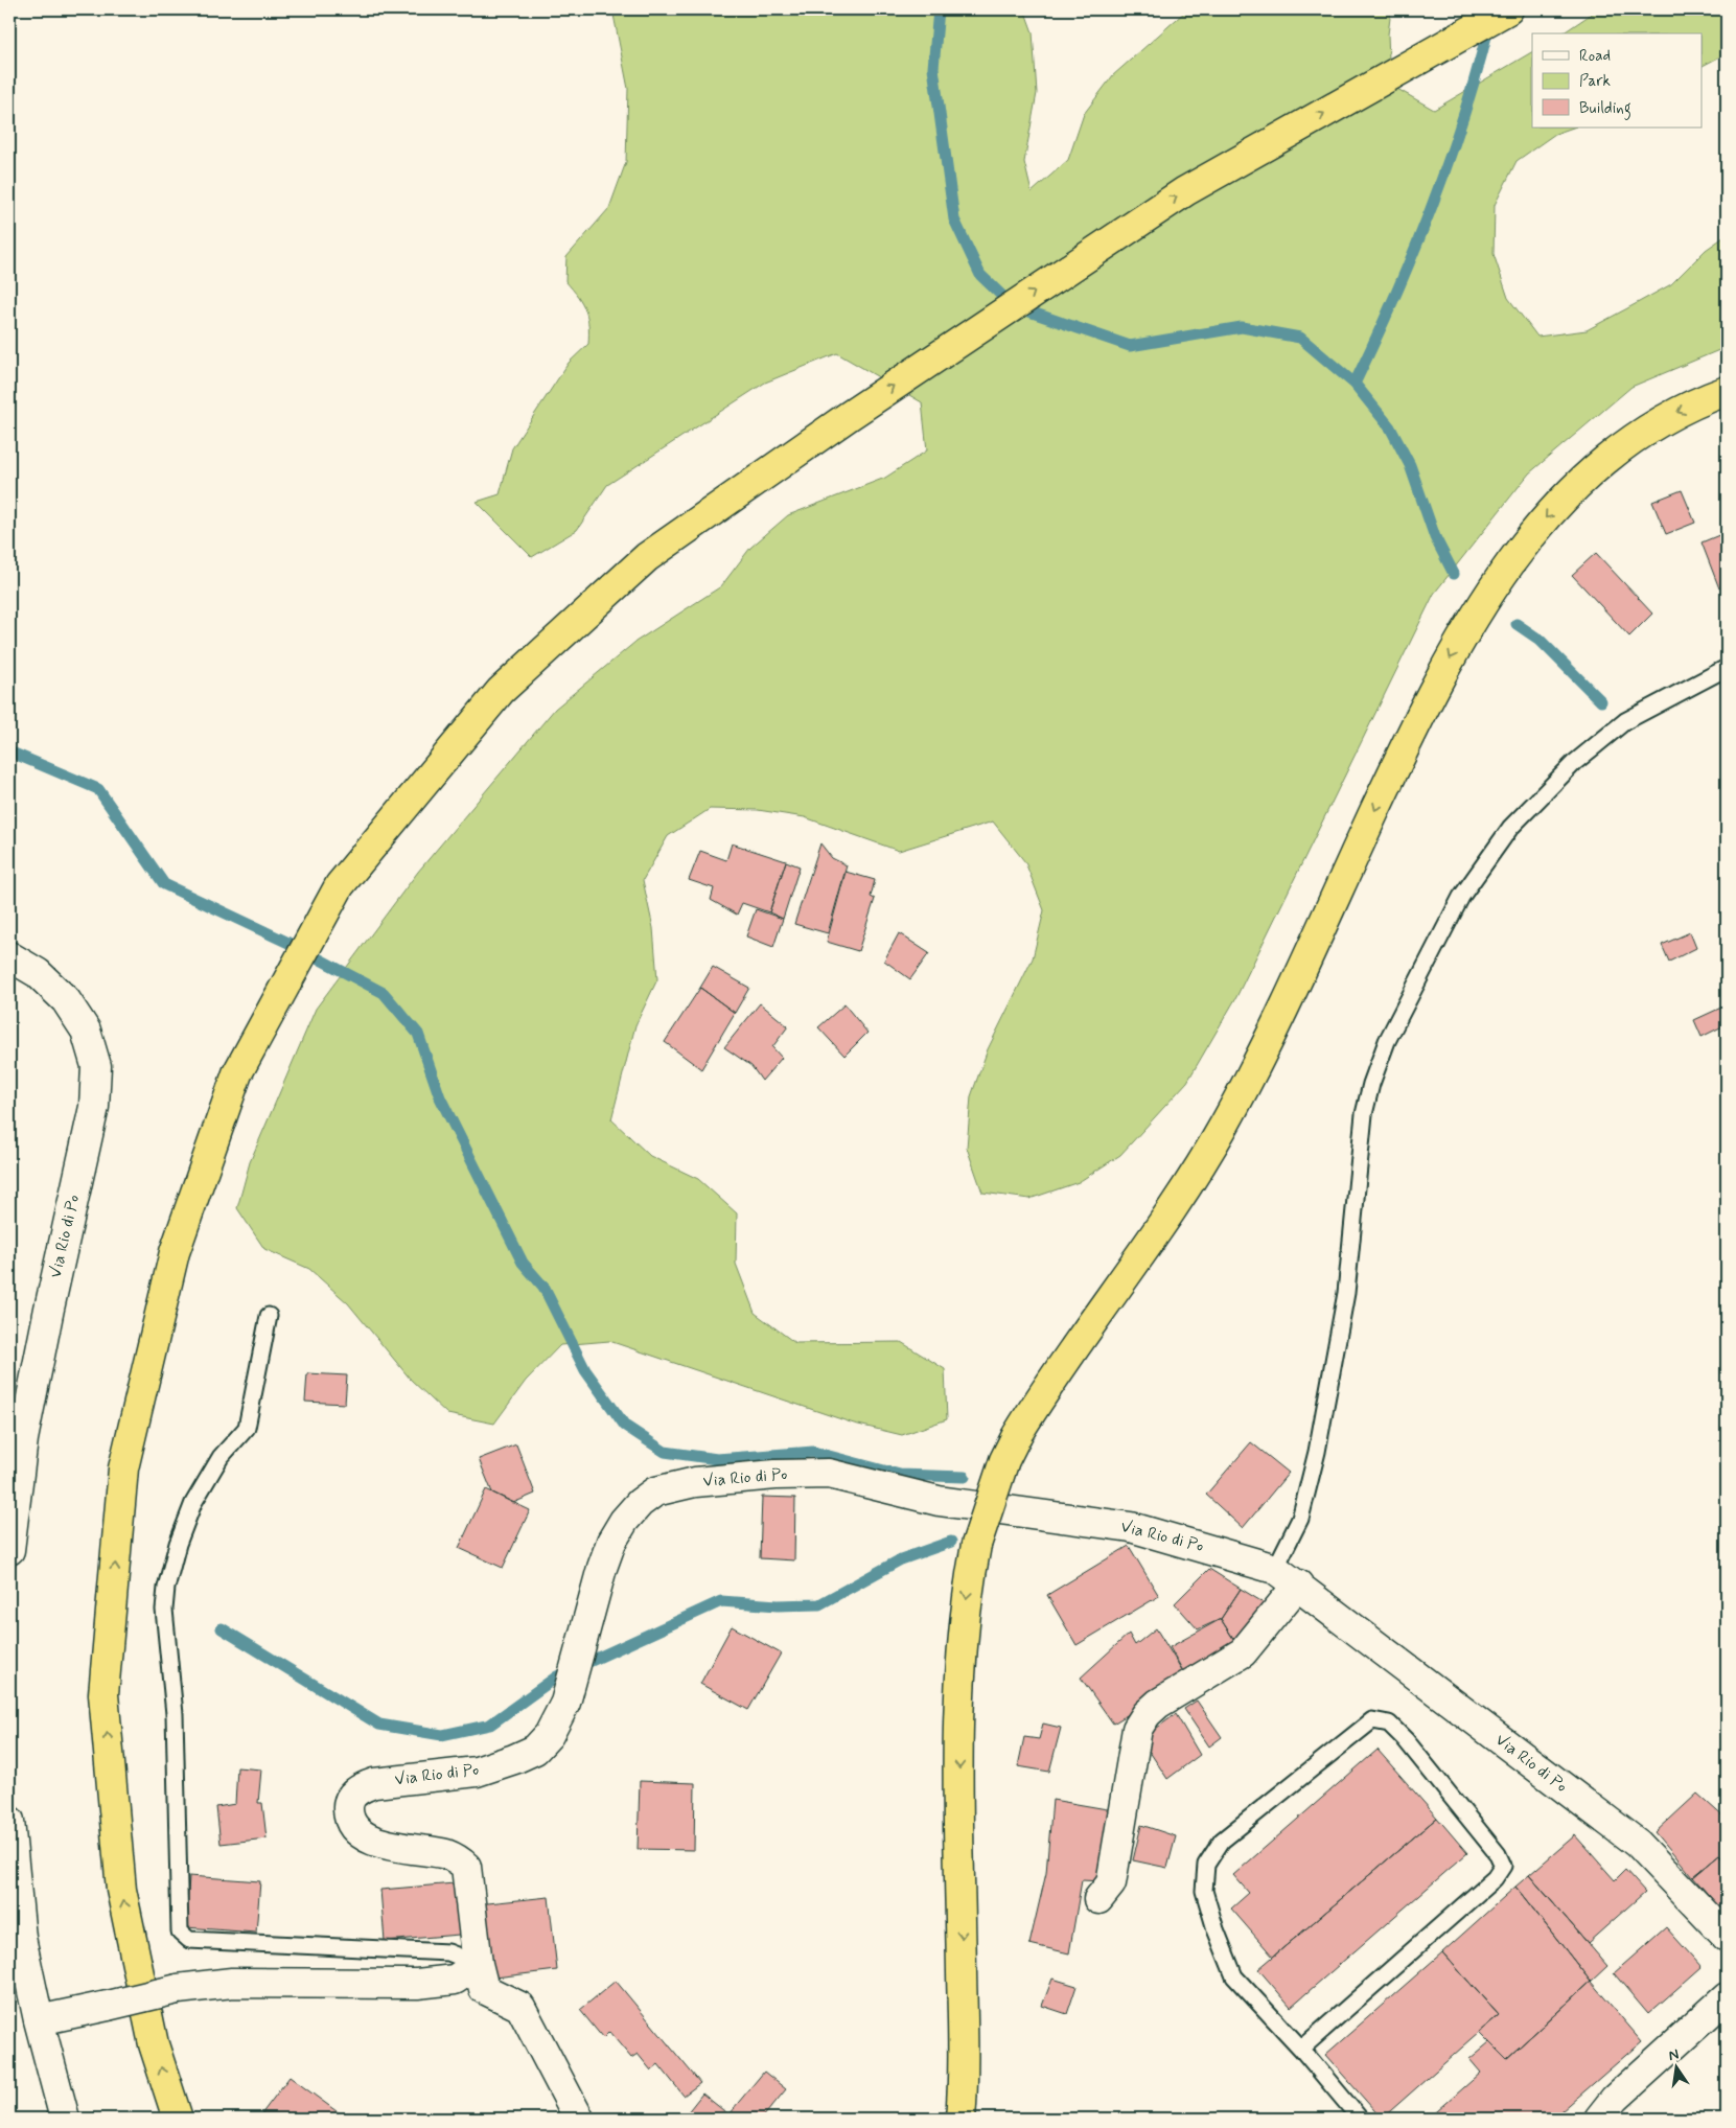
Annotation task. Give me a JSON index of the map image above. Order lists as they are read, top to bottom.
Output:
{
  "streets": {
    "street": ["Via Rio di Po"]
  },
  "legend": ["Road", "Park", "Building"],
  "north": "top"
}
